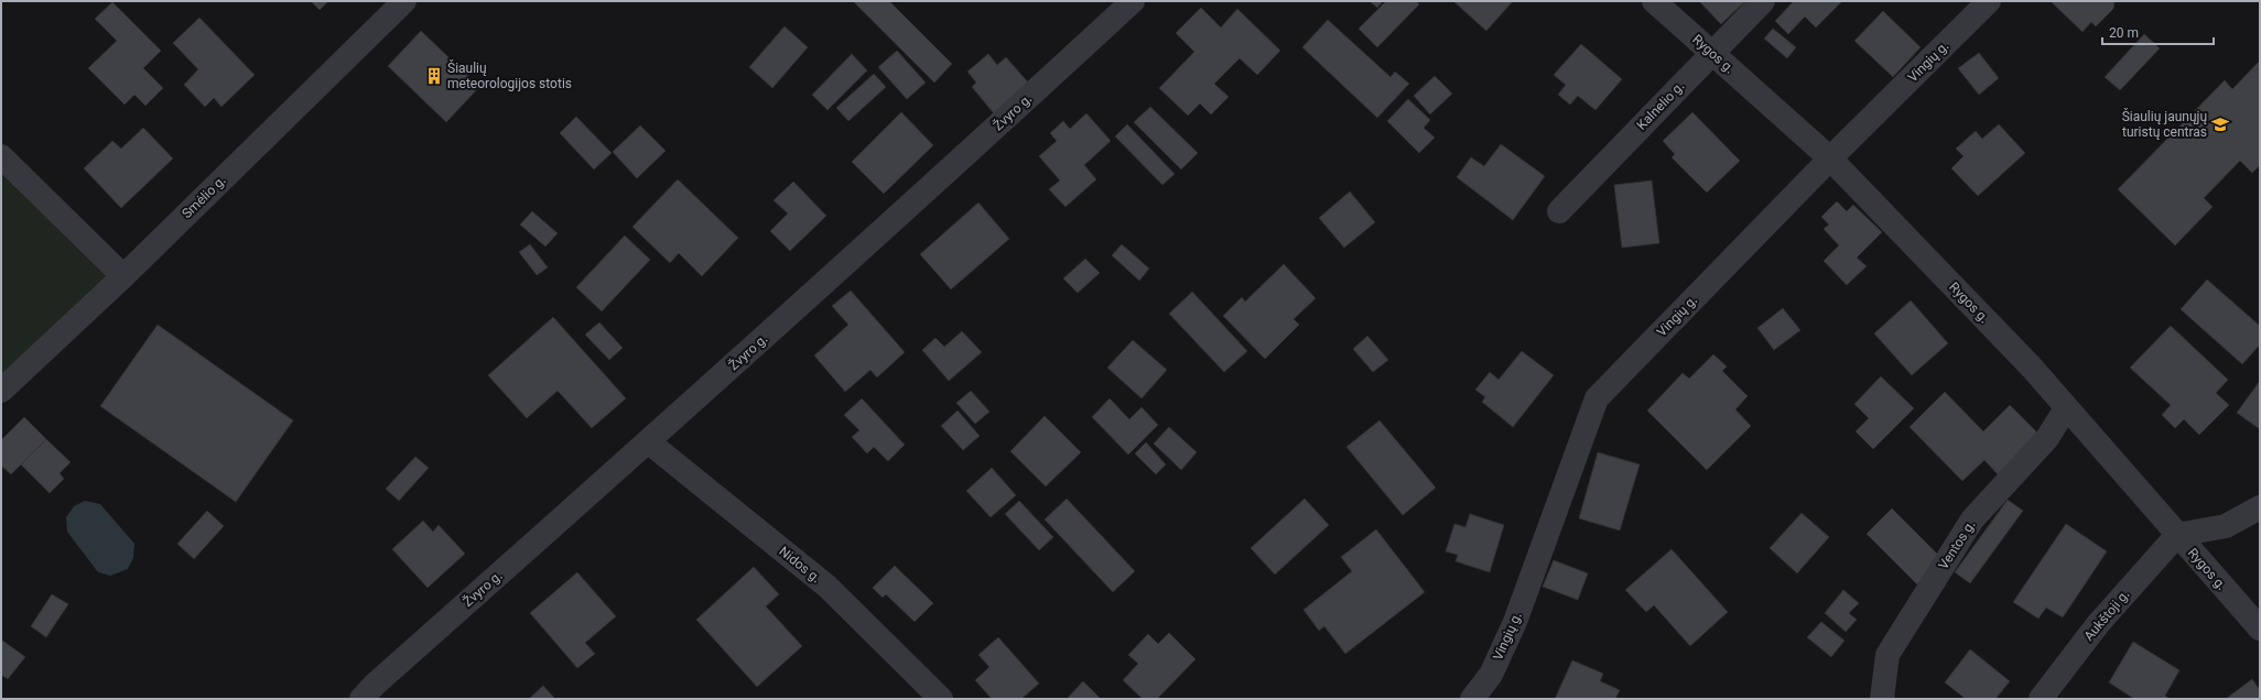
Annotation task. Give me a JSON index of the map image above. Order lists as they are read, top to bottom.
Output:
{
  "streets": {
    "street": [
      "Rygos g.",
      "Vingių g.",
      "Kalnelio g.",
      "Žvyro g.",
      "Smėlio g.",
      "Ventos g.",
      "Nidos g.",
      "Aukštoji g."
    ]
  },
  "crossings": [
    ["Rygos g.", "Vingių g."],
    ["Rygos g.", "Kalnelio g."],
    ["Rygos g.", "Ventos g."],
    ["Rygos g.", "Aukštoji g."],
    ["Žvyro g.", "Nidos g."]
  ],
  "places": {
    "building": ["Šiaulių meteorologijos stotis"],
    "school or university": ["Šiaulių jaunųjų turistų centras"]
  },
  "scale_bar": "20 m"
}
